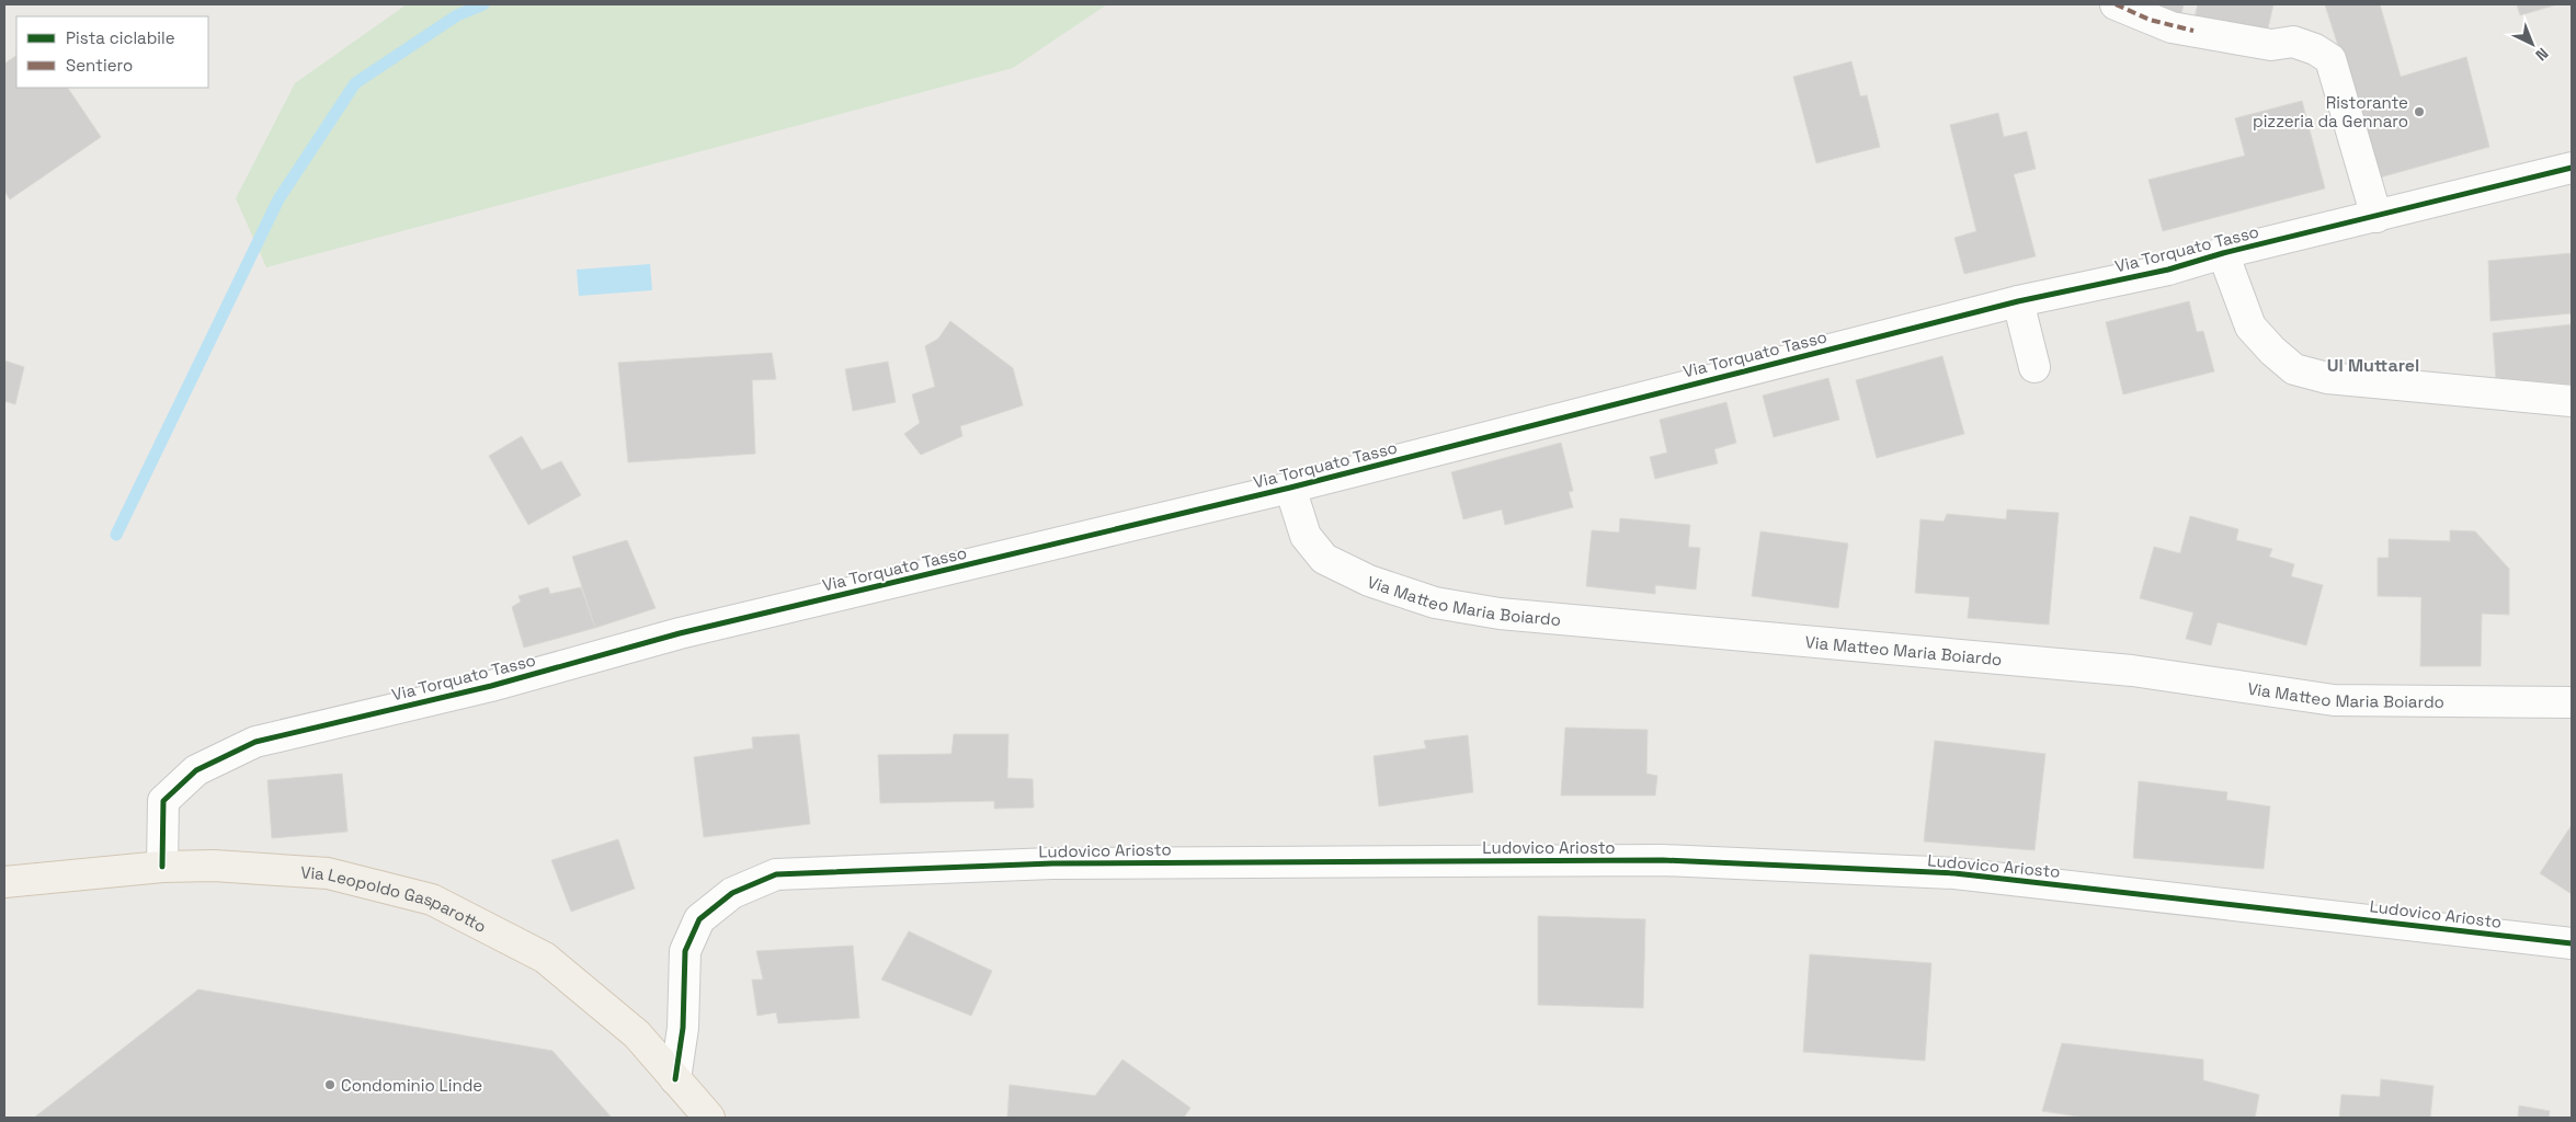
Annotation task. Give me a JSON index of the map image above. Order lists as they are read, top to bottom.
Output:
{
  "streets": {
    "main road": ["Via Leopoldo Gasparotto"],
    "street": ["Via Torquato Tasso", "Via Matteo Maria Boiardo", "Ludovico Ariosto"]
  },
  "crossings": [
    ["Via Torquato Tasso", "Via Matteo Maria Boiardo"],
    ["Via Torquato Tasso", "Via Leopoldo Gasparotto"],
    ["Ludovico Ariosto", "Via Leopoldo Gasparotto"]
  ],
  "districts": ["Ul Muttarel"],
  "places": ["Ristorante pizzeria da Gennaro", "Condominio Linde"],
  "legend": ["Pista ciclabile", "Sentiero"],
  "north": "bottom right"
}
